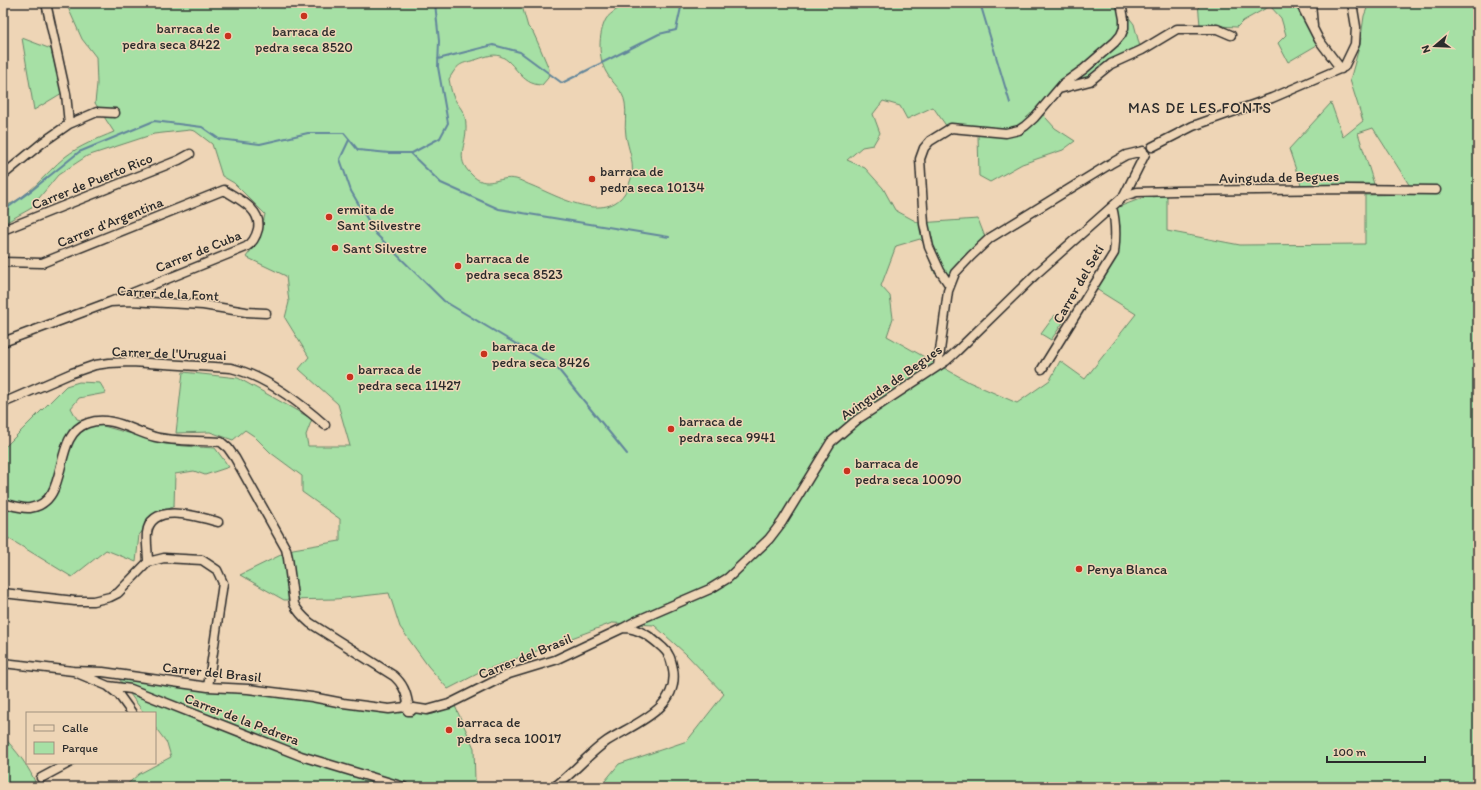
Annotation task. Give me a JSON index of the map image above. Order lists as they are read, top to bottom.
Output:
{
  "streets": {
    "street": [
      "Avinguda de Begues",
      "Carrer de Puerto Rico",
      "Carrer d'Argentina",
      "Carrer de Cuba",
      "Carrer del Setí",
      "Carrer de la Font",
      "Carrer de l'Uruguai",
      "Carrer del Brasil",
      "Carrer de la Pedrera"
    ]
  },
  "crossings": [
    ["Avinguda de Begues", "Carrer del Setí"],
    ["Avinguda de Begues", "Carrer del Brasil"],
    ["Carrer d'Argentina", "Carrer de Cuba"],
    ["Carrer de Cuba", "Carrer de la Font"],
    ["Carrer del Brasil", "Carrer de la Pedrera"]
  ],
  "districts": ["MAS DE LES FONTS"],
  "places": [
    "barraca de pedra seca 8520",
    "barraca de pedra seca 8422",
    "barraca de pedra seca 10134",
    "ermita de Sant Silvestre",
    "Sant Silvestre",
    "barraca de pedra seca 8523",
    "barraca de pedra seca 8426",
    "barraca de pedra seca 11427",
    "barraca de pedra seca 9941",
    "barraca de pedra seca 10090",
    "Penya Blanca",
    "barraca de pedra seca 10017"
  ],
  "legend": ["Calle", "Parque"],
  "scale_bar": "100 m",
  "north": "left"
}
